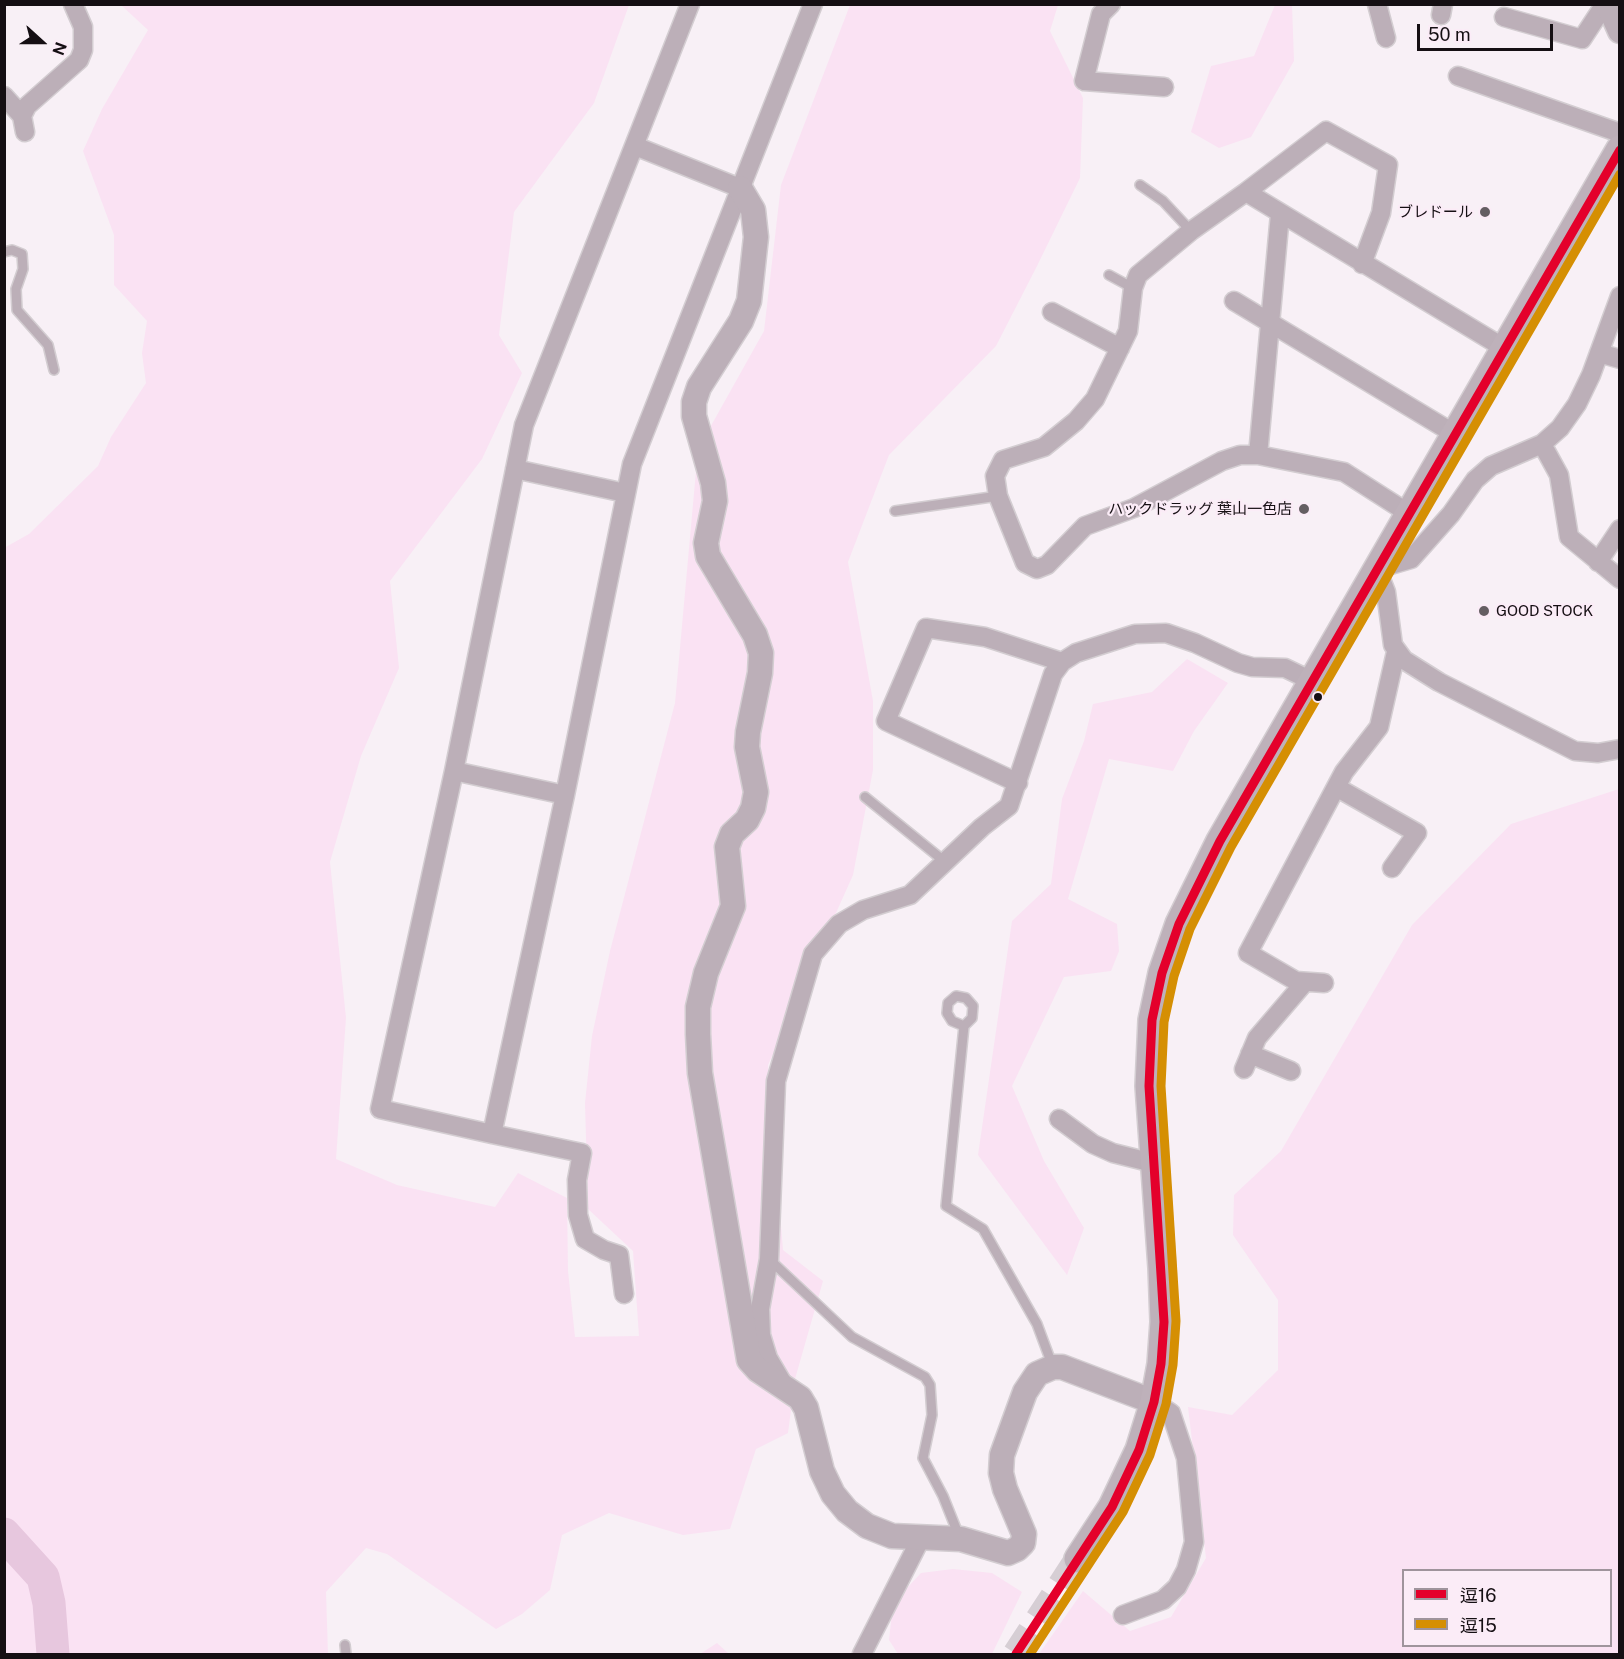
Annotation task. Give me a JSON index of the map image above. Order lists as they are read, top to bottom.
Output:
{
  "places": ["ブレドール", "ハックドラッグ 葉山一色店", "GOOD STOCK"],
  "lines": ["transit line 逗16", "transit line 逗15"],
  "legend": ["逗16", "逗15"],
  "scale_bar": "50 m",
  "north": "right"
}
